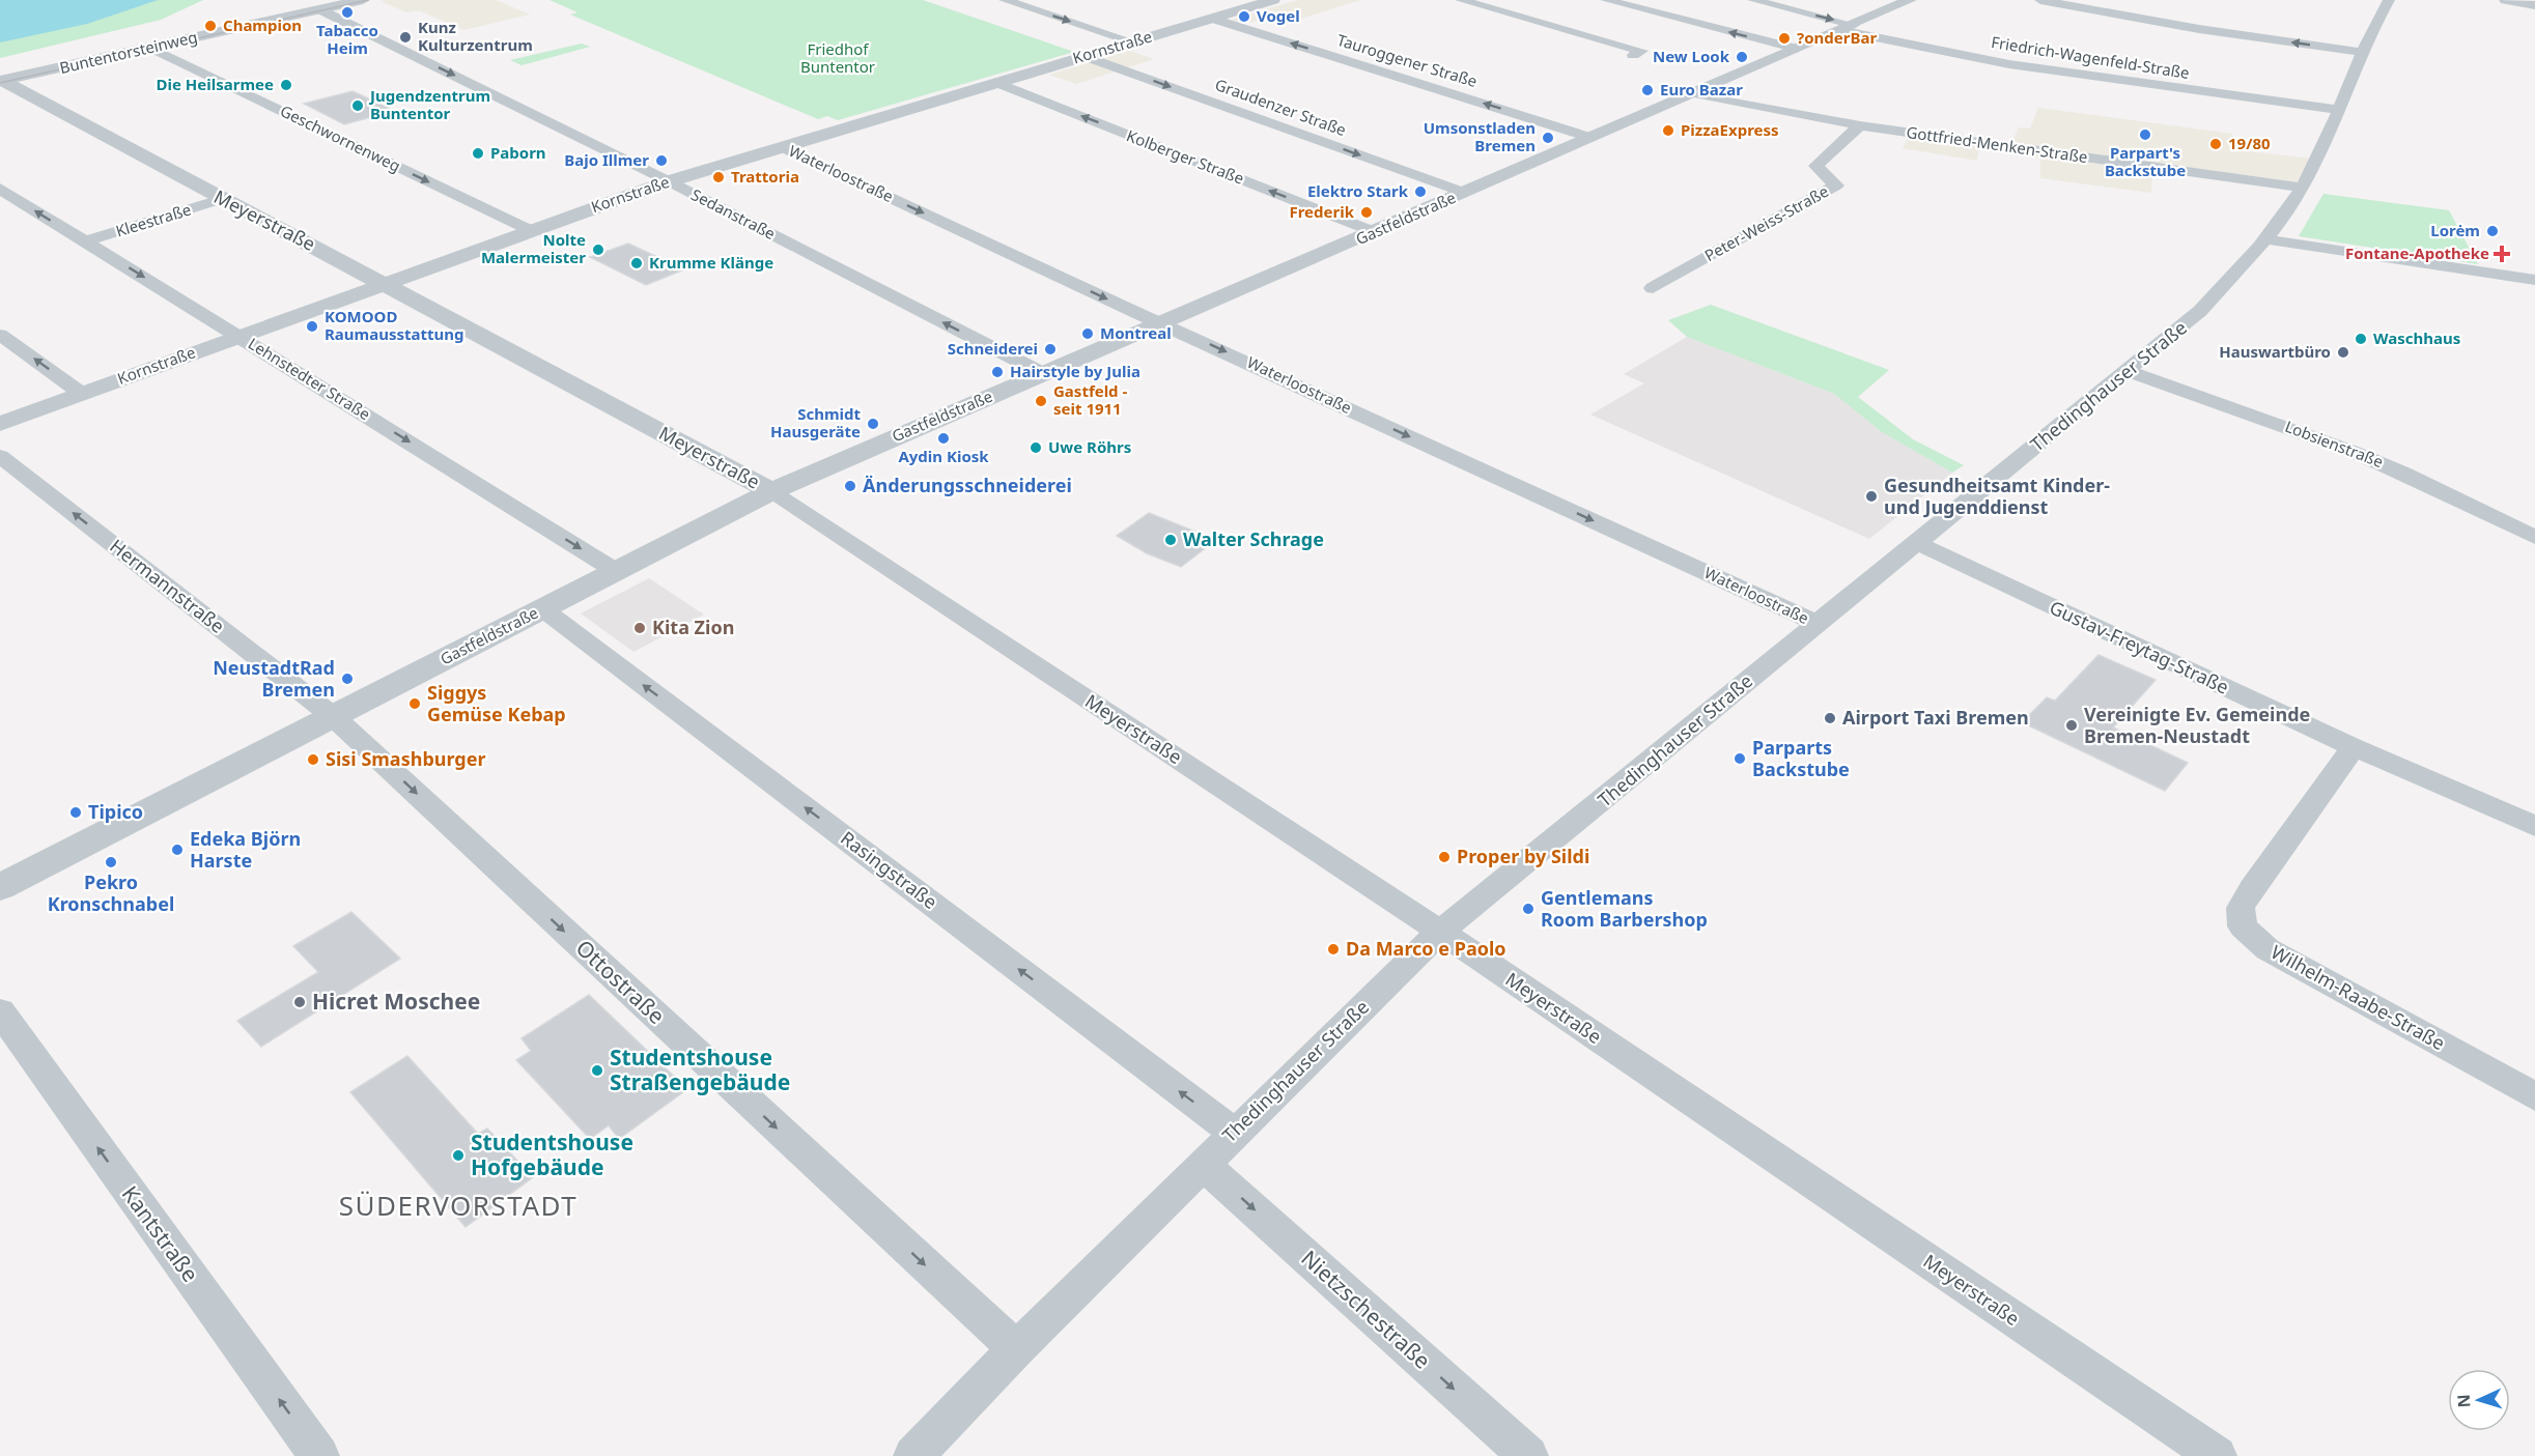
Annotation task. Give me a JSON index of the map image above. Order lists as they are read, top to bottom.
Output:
{
  "streets": {
    "street": [
      "Kornstraße",
      "Buntentorsteinweg",
      "Friedrich-Wagenfeld-Straße",
      "Tauroggener Straße",
      "Graudenzer Straße",
      "Geschwornenweg",
      "Gottfried-Menken-Straße",
      "Kolberger Straße",
      "Waterloostraße",
      "Sedanstraße",
      "Gastfeldstraße",
      "Kleestraße",
      "Meyerstraße",
      "Peter-Weiss-Straße",
      "Lehnstedter Straße",
      "Thedinghauser Straße",
      "Lobsienstraße",
      "Hermannstraße",
      "Gustav-Freytag-Straße",
      "Rasingstraße",
      "Ottostraße",
      "Wilhelm-Raabe-Straße",
      "Kantstraße",
      "Nietzschestraße"
    ]
  },
  "crossings": [
    ["Kornstraße", "Tauroggener Straße"],
    ["Kornstraße", "Graudenzer Straße"],
    ["Kornstraße", "Geschwornenweg"],
    ["Kornstraße", "Kolberger Straße"],
    ["Kornstraße", "Waterloostraße"],
    ["Kornstraße", "Sedanstraße"],
    ["Kornstraße", "Meyerstraße"],
    ["Kornstraße", "Lehnstedter Straße"],
    ["Buntentorsteinweg", "Geschwornenweg"],
    ["Buntentorsteinweg", "Sedanstraße"],
    ["Buntentorsteinweg", "Meyerstraße"],
    ["Friedrich-Wagenfeld-Straße", "Gastfeldstraße"],
    ["Friedrich-Wagenfeld-Straße", "Thedinghauser Straße"],
    ["Tauroggener Straße", "Gastfeldstraße"],
    ["Graudenzer Straße", "Gastfeldstraße"],
    ["Gottfried-Menken-Straße", "Gastfeldstraße"],
    ["Gottfried-Menken-Straße", "Peter-Weiss-Straße"],
    ["Gottfried-Menken-Straße", "Thedinghauser Straße"],
    ["Kolberger Straße", "Gastfeldstraße"],
    ["Waterloostraße", "Gastfeldstraße"],
    ["Waterloostraße", "Thedinghauser Straße"],
    ["Sedanstraße", "Gastfeldstraße"],
    ["Gastfeldstraße", "Meyerstraße"],
    ["Gastfeldstraße", "Lehnstedter Straße"],
    ["Gastfeldstraße", "Hermannstraße"],
    ["Gastfeldstraße", "Rasingstraße"],
    ["Gastfeldstraße", "Ottostraße"],
    ["Kleestraße", "Meyerstraße"],
    ["Kleestraße", "Lehnstedter Straße"],
    ["Meyerstraße", "Thedinghauser Straße"],
    ["Thedinghauser Straße", "Lobsienstraße"],
    ["Thedinghauser Straße", "Gustav-Freytag-Straße"],
    ["Thedinghauser Straße", "Rasingstraße"],
    ["Thedinghauser Straße", "Ottostraße"],
    ["Thedinghauser Straße", "Nietzschestraße"],
    ["Hermannstraße", "Ottostraße"],
    ["Gustav-Freytag-Straße", "Wilhelm-Raabe-Straße"]
  ],
  "one_way": [
    "Graudenzer Straße",
    "Geschwornenweg",
    "Kolberger Straße",
    "Waterloostraße",
    "Hermannstraße",
    "Rasingstraße",
    "Ottostraße",
    "Kantstraße",
    "Nietzschestraße"
  ],
  "districts": ["SÜDERVORSTADT"],
  "parks": ["Friedhof Buntentor"],
  "places": {
    "other": [
      "Tabacco Heim",
      "Vogel",
      "Champion",
      "Kunz Kulturzentrum",
      "?onderBar",
      "New Look",
      "Die Heilsarmee",
      "Euro Bazar",
      "Jugendzentrum Buntentor",
      "PizzaExpress",
      "Parpart's Backstube",
      "Umsonstladen Bremen",
      "19/80",
      "Paborn",
      "Bajo Illmer",
      "Trattoria",
      "Elektro Stark",
      "Frederik",
      "Lorėm",
      "Nolte Malermeister",
      "Krumme Klänge",
      "KOMOOD Raumausstattung",
      "Montreal",
      "Waschhaus",
      "Schneiderei",
      "Hauswartbüro",
      "Hairstyle by Julia",
      "Gastfeld - seit 1911",
      "Schmidt Hausgeräte",
      "Aydin Kiosk",
      "Uwe Röhrs",
      "Änderungsschneiderei",
      "Gesundheitsamt Kinder- und Jugenddienst",
      "Walter Schrage",
      "Kita Zion",
      "NeustadtRad Bremen",
      "Siggys Gemüse Kebap",
      "Airport Taxi Bremen",
      "Vereinigte Ev. Gemeinde Bremen-Neustadt",
      "Parparts Backstube",
      "Sisi Smashburger",
      "Tipico",
      "Edeka Björn Harste",
      "Proper by Sildi",
      "Pekro Kronschnabel",
      "Gentlemans Room Barbershop",
      "Da Marco e Paolo",
      "Hicret Moschee",
      "Studentshouse Straßengebäude",
      "Studentshouse Hofgebäude"
    ],
    "health": ["Fontane-Apotheke"]
  },
  "north": "left"
}
